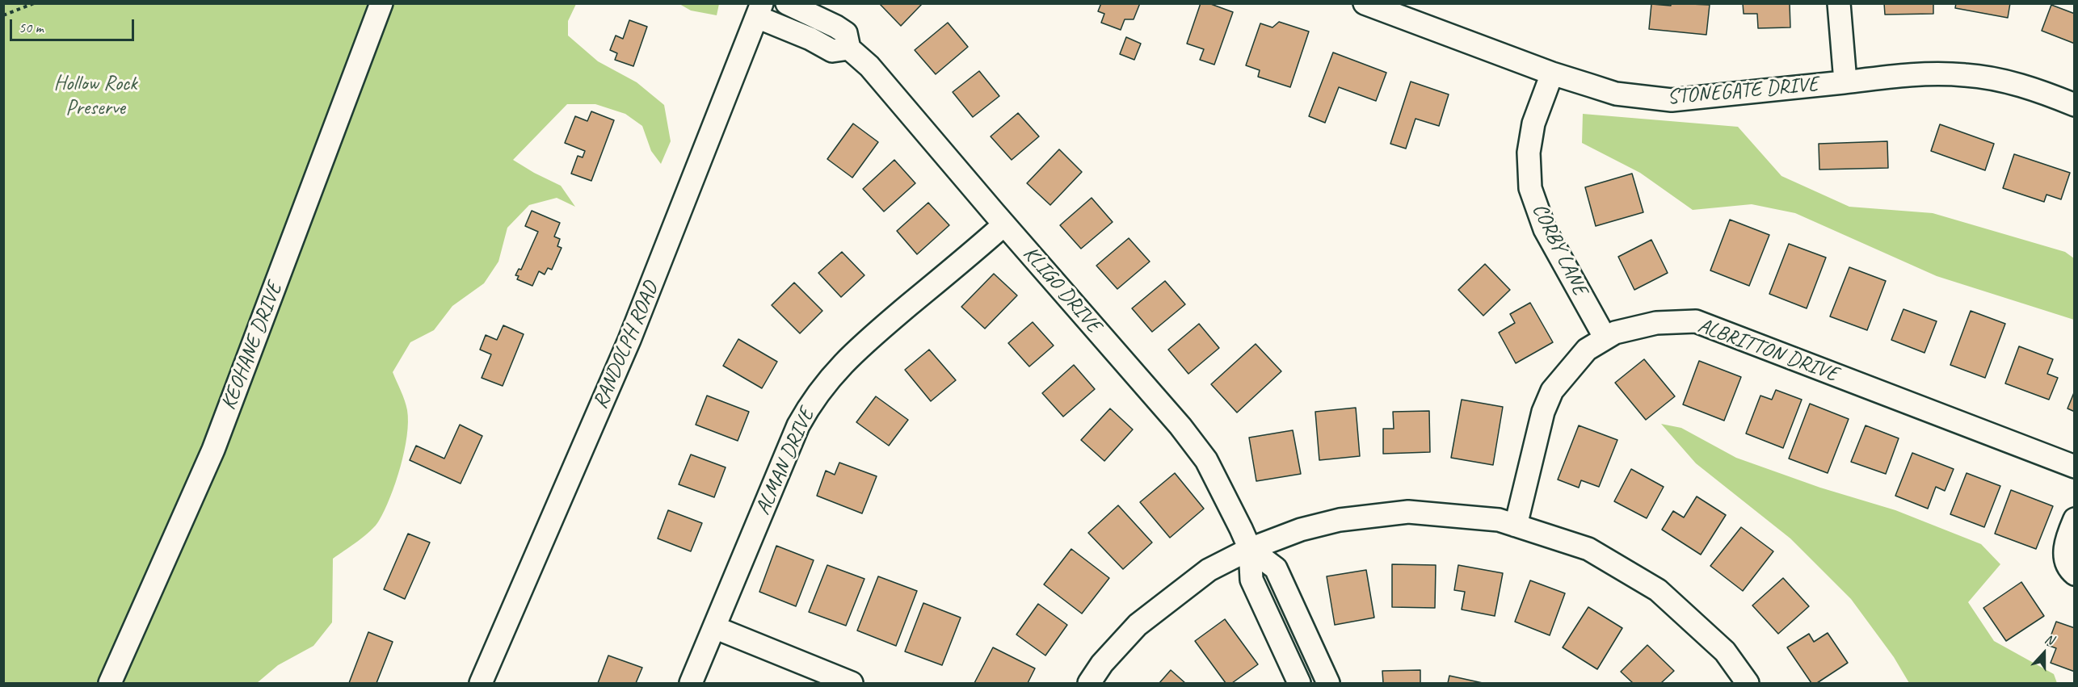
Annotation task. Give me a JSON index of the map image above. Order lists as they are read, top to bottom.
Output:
{
  "streets": {
    "street": [
      "STONEGATE DRIVE",
      "CORBY LANE",
      "KLIGO DRIVE",
      "RANDOLPH ROAD",
      "KEOHANE DRIVE",
      "ALBRITTON DRIVE",
      "ALMAN DRIVE"
    ]
  },
  "crossings": [
    ["STONEGATE DRIVE", "CORBY LANE"],
    ["CORBY LANE", "ALBRITTON DRIVE"],
    ["KLIGO DRIVE", "ALMAN DRIVE"]
  ],
  "parks": ["Hollow Rock Preserve"],
  "scale_bar": "50 m",
  "north": "top"
}
